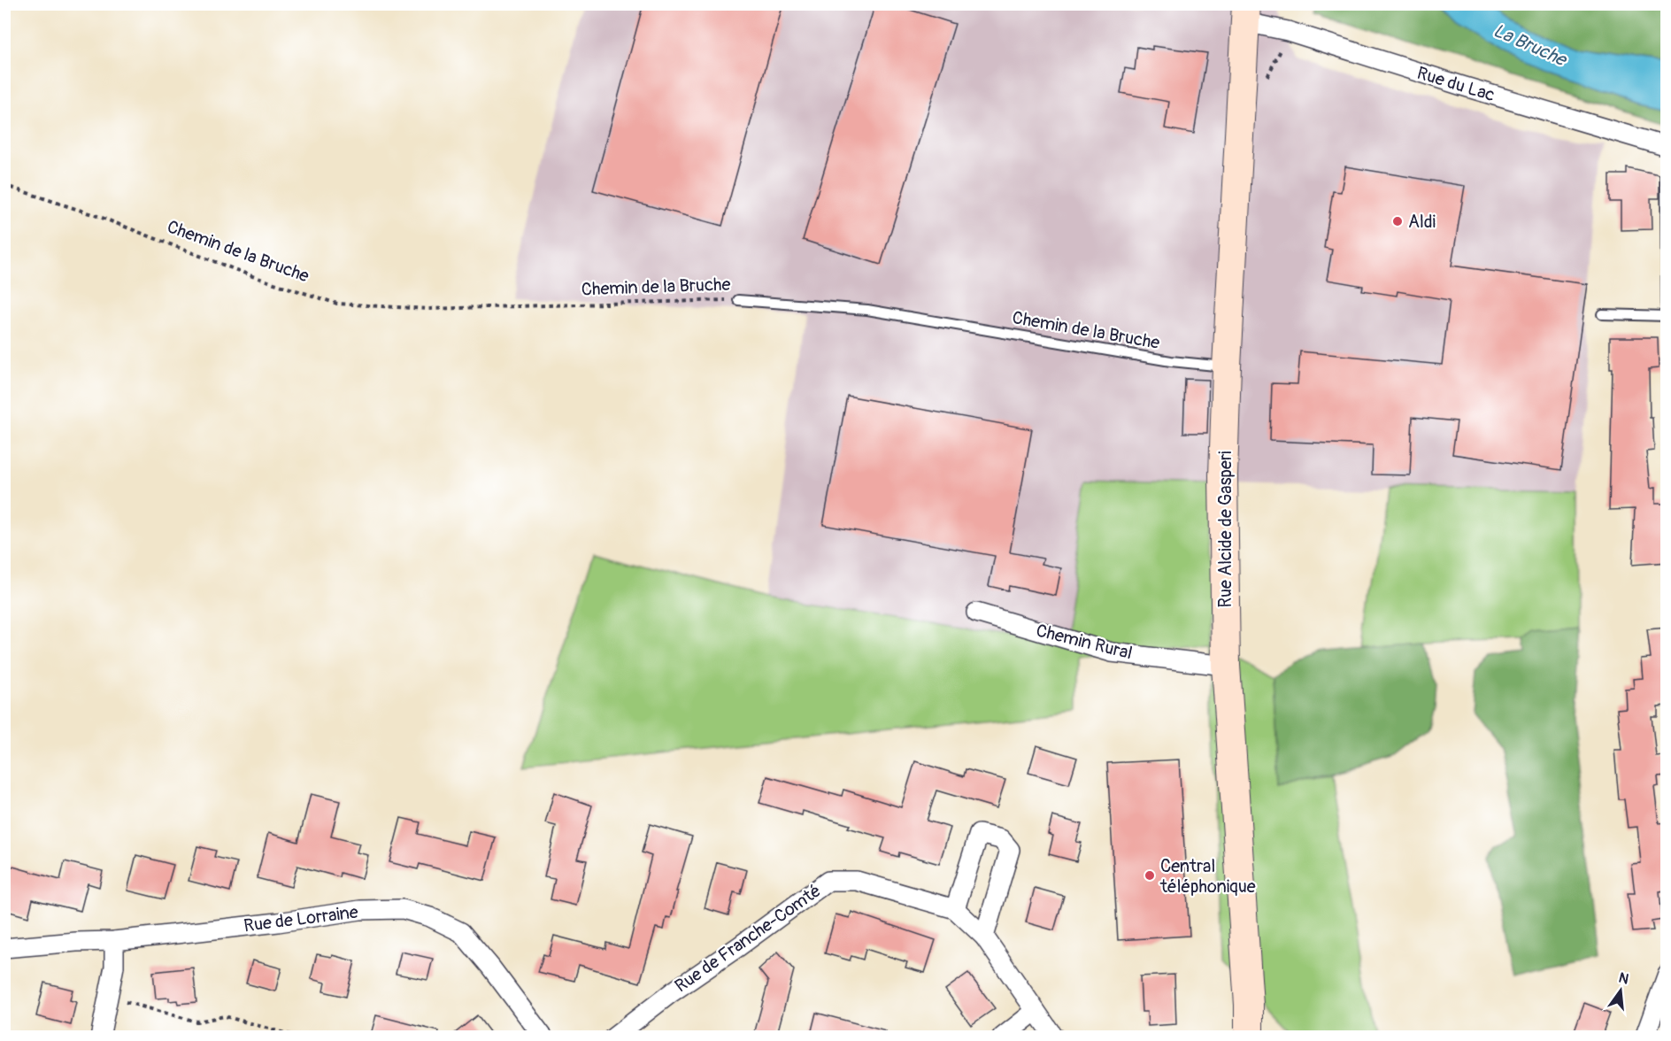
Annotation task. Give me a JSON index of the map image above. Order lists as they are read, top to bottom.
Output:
{
  "streets": {
    "main road": ["Rue Alcide de Gasperi"],
    "street": [
      "Rue du Lac",
      "Chemin Rural",
      "Rue de Lorraine",
      "Rue de Franche-Comté"
    ],
    "lane": ["Chemin de la Bruche"]
  },
  "crossings": [
    ["Rue du Lac", "Rue Alcide de Gasperi"],
    ["Chemin de la Bruche", "Rue Alcide de Gasperi"],
    ["Rue Alcide de Gasperi", "Chemin Rural"]
  ],
  "water": ["La Bruche"],
  "places": ["Aldi", "Central téléphonique"],
  "north": "top"
}
